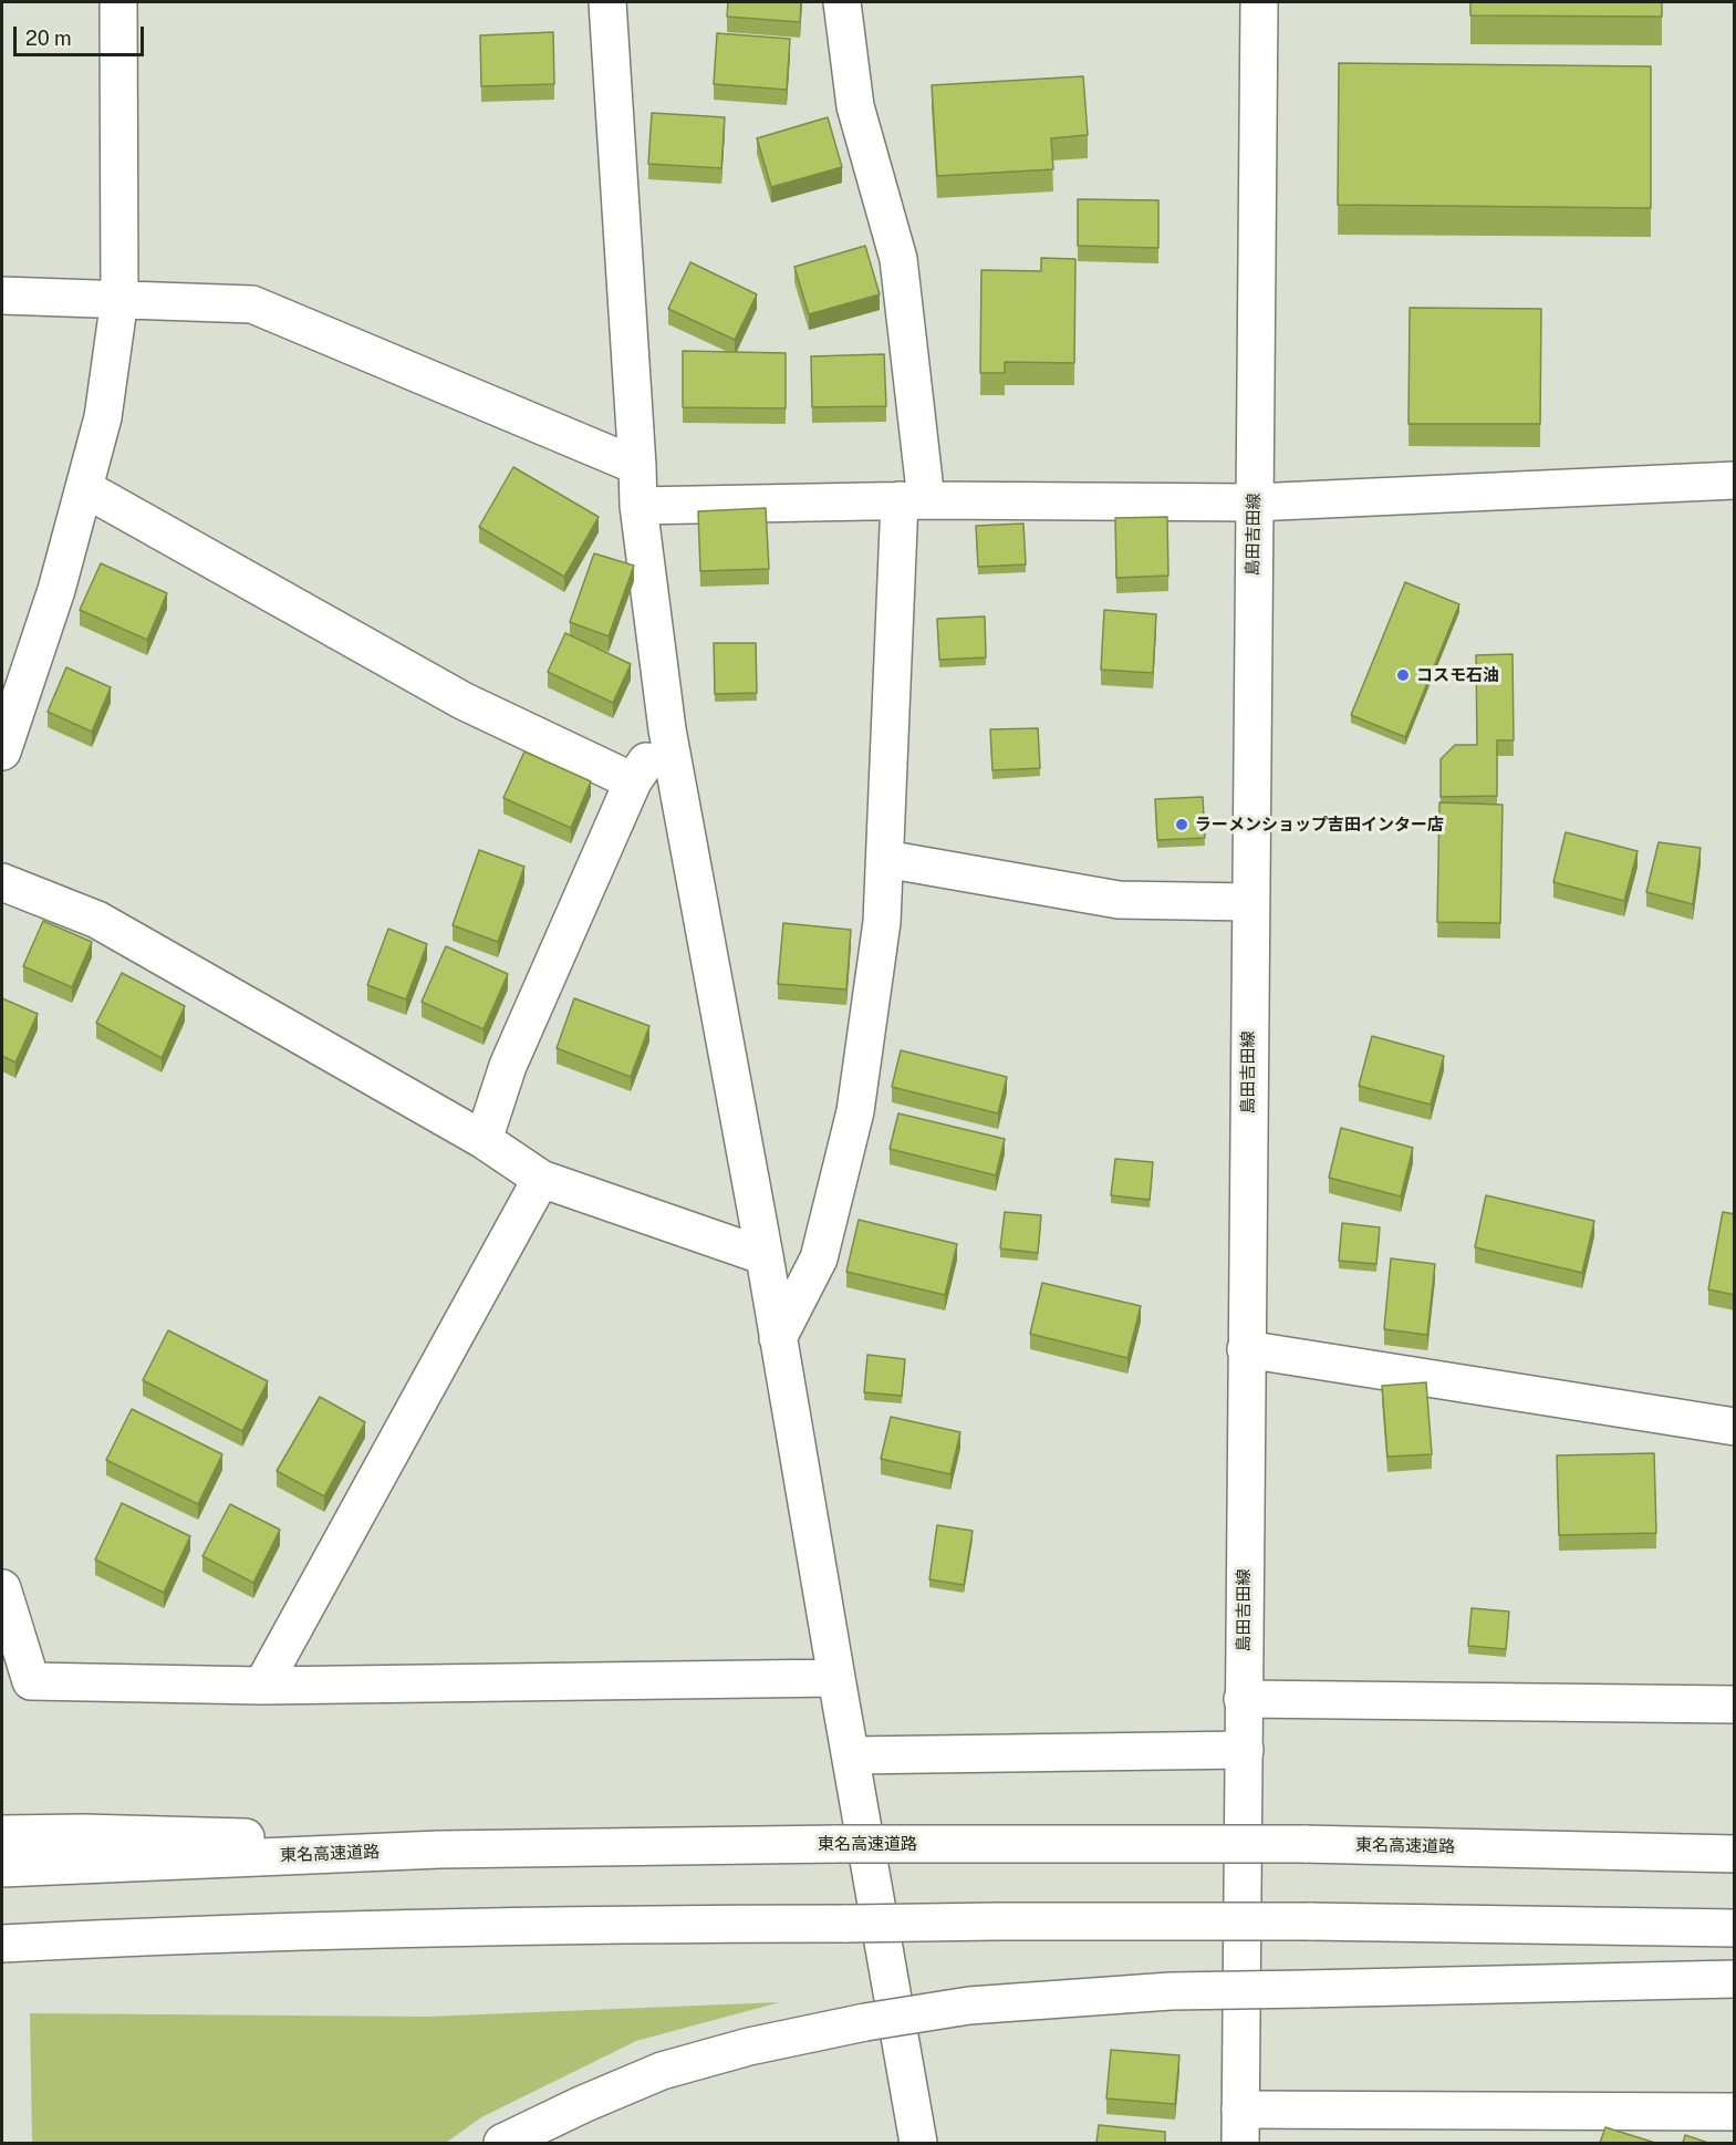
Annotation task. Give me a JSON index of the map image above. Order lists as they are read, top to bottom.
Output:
{
  "streets": {
    "main road": ["島田吉田線", "東名高速道路"]
  },
  "places": ["コスモ石油", "ラーメンショップ吉田インター店"],
  "scale_bar": "20 m"
}
